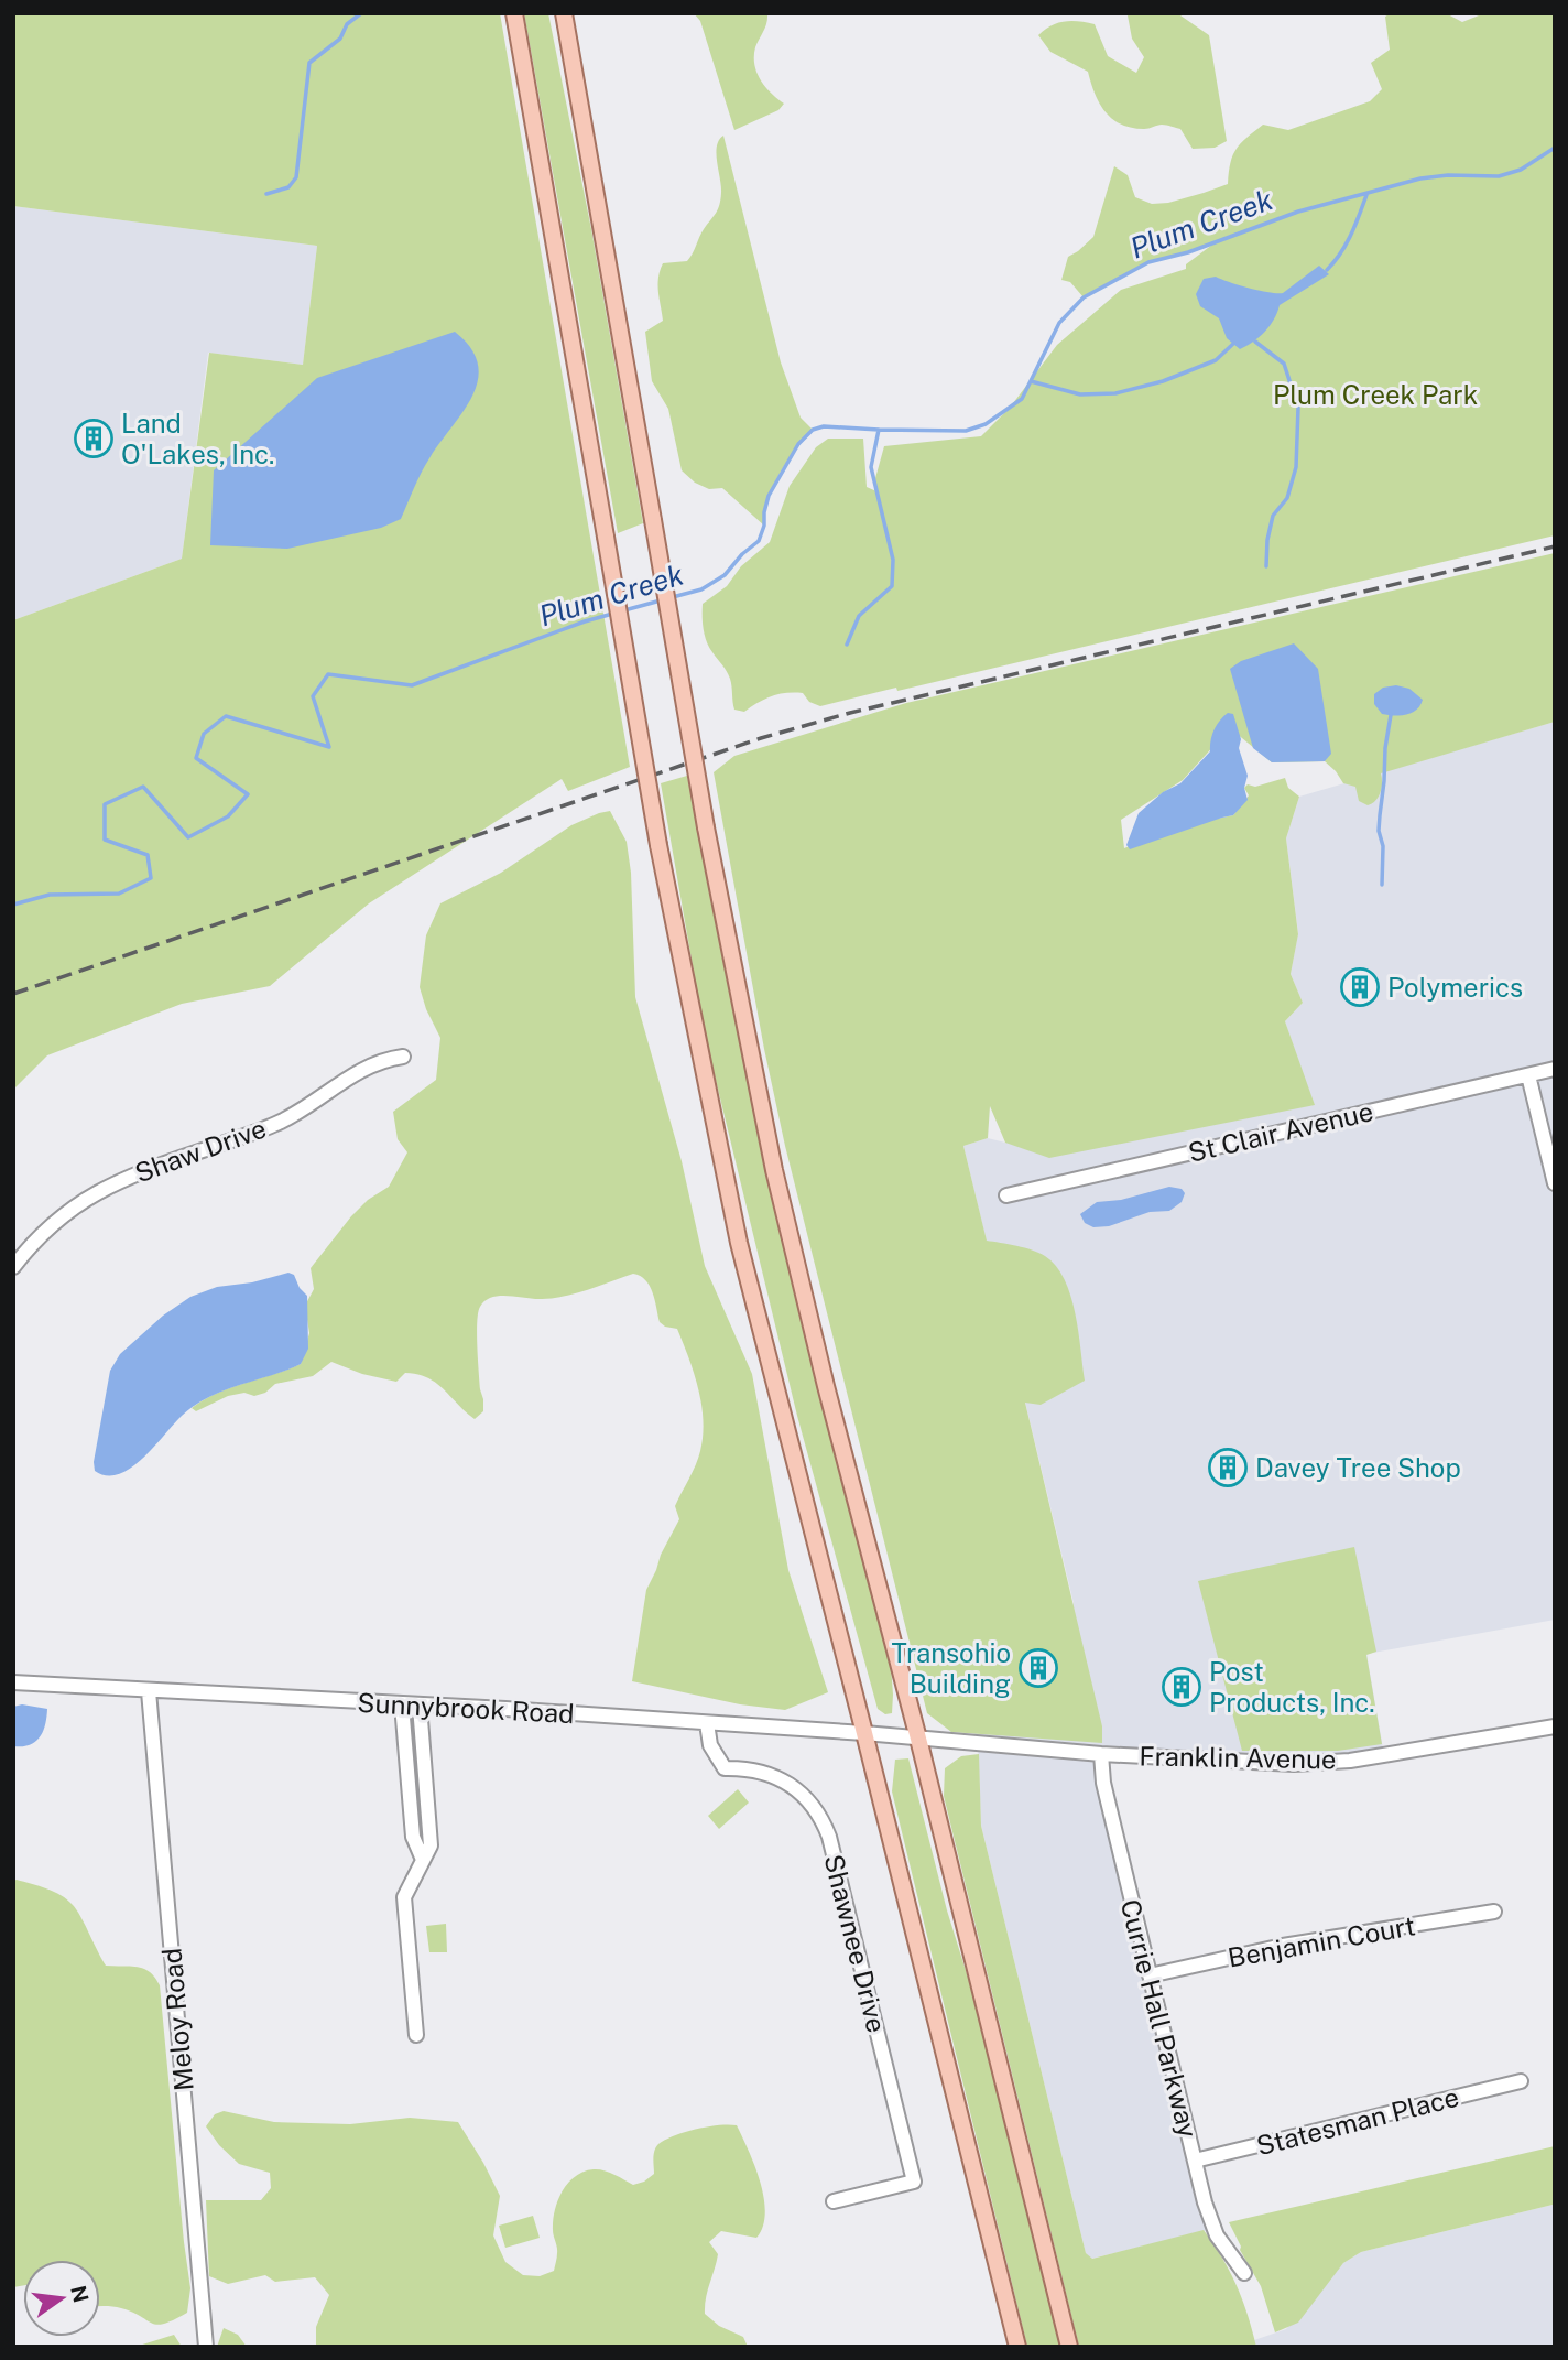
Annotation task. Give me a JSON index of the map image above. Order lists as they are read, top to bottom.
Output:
{
  "streets": {
    "street": [
      "St Clair Avenue",
      "Shaw Drive",
      "Sunnybrook Road",
      "Franklin Avenue",
      "Benjamin Court",
      "Shawnee Drive",
      "Currie Hall Parkway",
      "Meloy Road",
      "Statesman Place"
    ]
  },
  "crossings": [
    ["Sunnybrook Road", "Franklin Avenue"],
    ["Sunnybrook Road", "Shawnee Drive"],
    ["Sunnybrook Road", "Meloy Road"],
    ["Franklin Avenue", "Currie Hall Parkway"],
    ["Benjamin Court", "Currie Hall Parkway"],
    ["Currie Hall Parkway", "Statesman Place"]
  ],
  "water": ["Plum Creek"],
  "parks": ["Plum Creek Park"],
  "places": {
    "building": [
      "Land O'Lakes, Inc.",
      "Polymerics",
      "Davey Tree Shop",
      "Transohio Building",
      "Post Products, Inc."
    ]
  },
  "north": "right"
}
